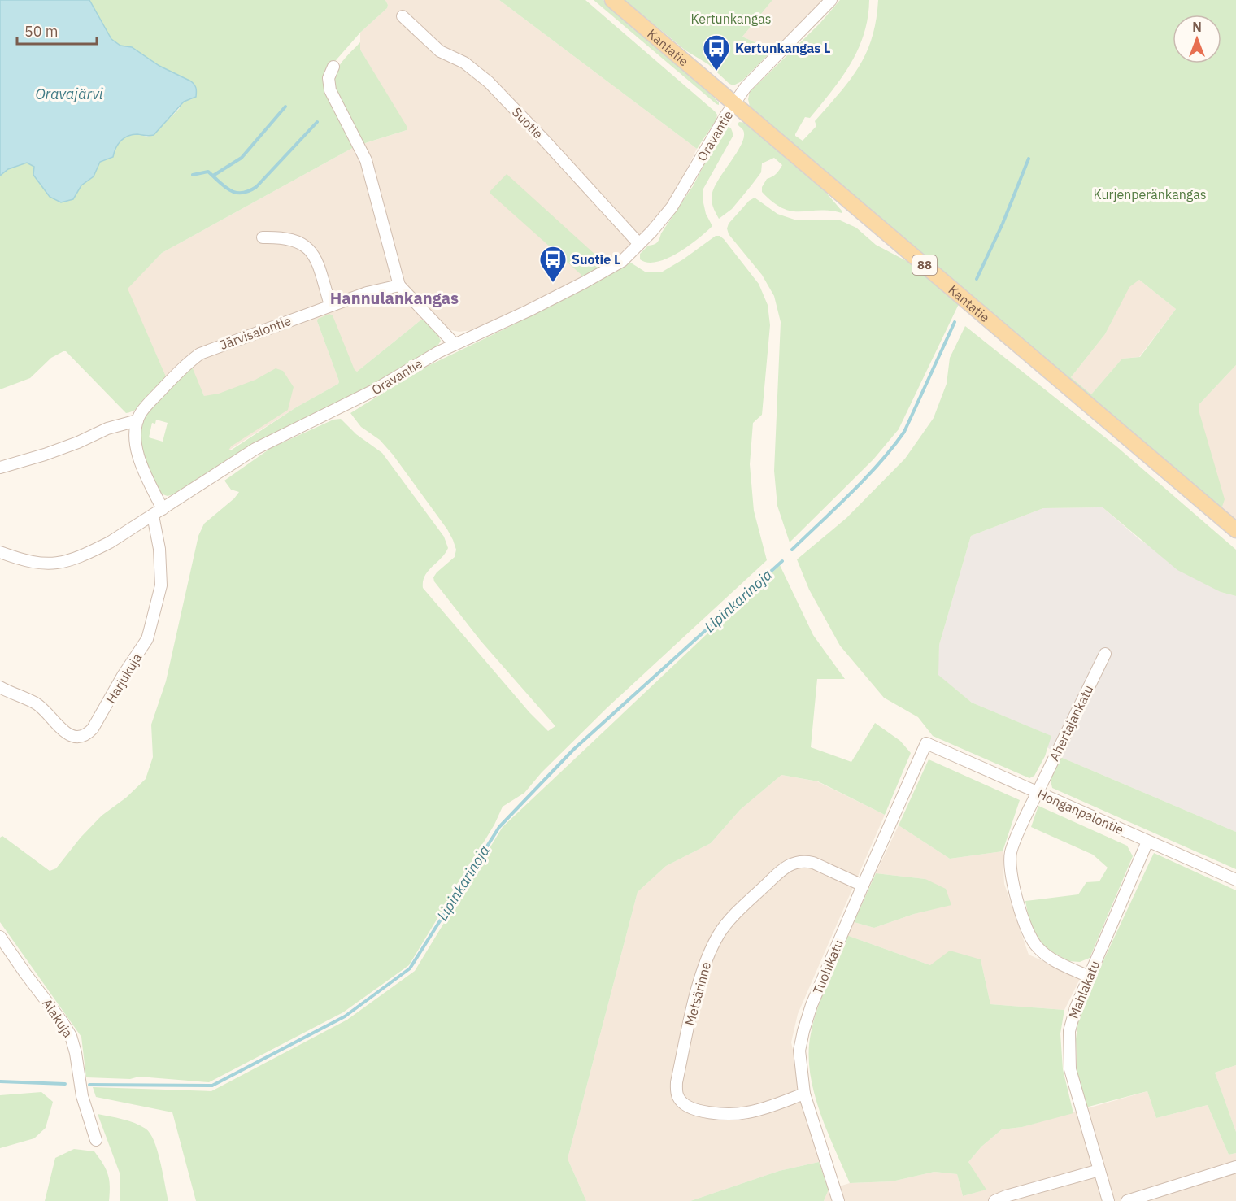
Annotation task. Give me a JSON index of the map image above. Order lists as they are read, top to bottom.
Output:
{
  "streets": {
    "main road": ["Kantatie", "88"],
    "street": [
      "Suotie",
      "Oravantie",
      "Järvisalontie",
      "Harjukuja",
      "Ahertajankatu",
      "Honganpalontie",
      "Tuohikatu",
      "Mahlakatu",
      "Metsärinne",
      "Alakuja"
    ]
  },
  "crossings": [
    ["Kantatie", "Oravantie"],
    ["Suotie", "Oravantie"],
    ["Oravantie", "Harjukuja"],
    ["Ahertajankatu", "Honganpalontie"],
    ["Ahertajankatu", "Mahlakatu"],
    ["Honganpalontie", "Tuohikatu"],
    ["Honganpalontie", "Mahlakatu"],
    ["Tuohikatu", "Metsärinne"]
  ],
  "districts": ["Hannulankangas"],
  "water": ["Oravajärvi", "Lipinkarinoja"],
  "parks": ["Kertunkangas", "Kurjenperänkangas"],
  "places": {
    "bus stop": ["Kertunkangas L", "Suotie L"]
  },
  "scale_bar": "50 m",
  "north": "top"
}
